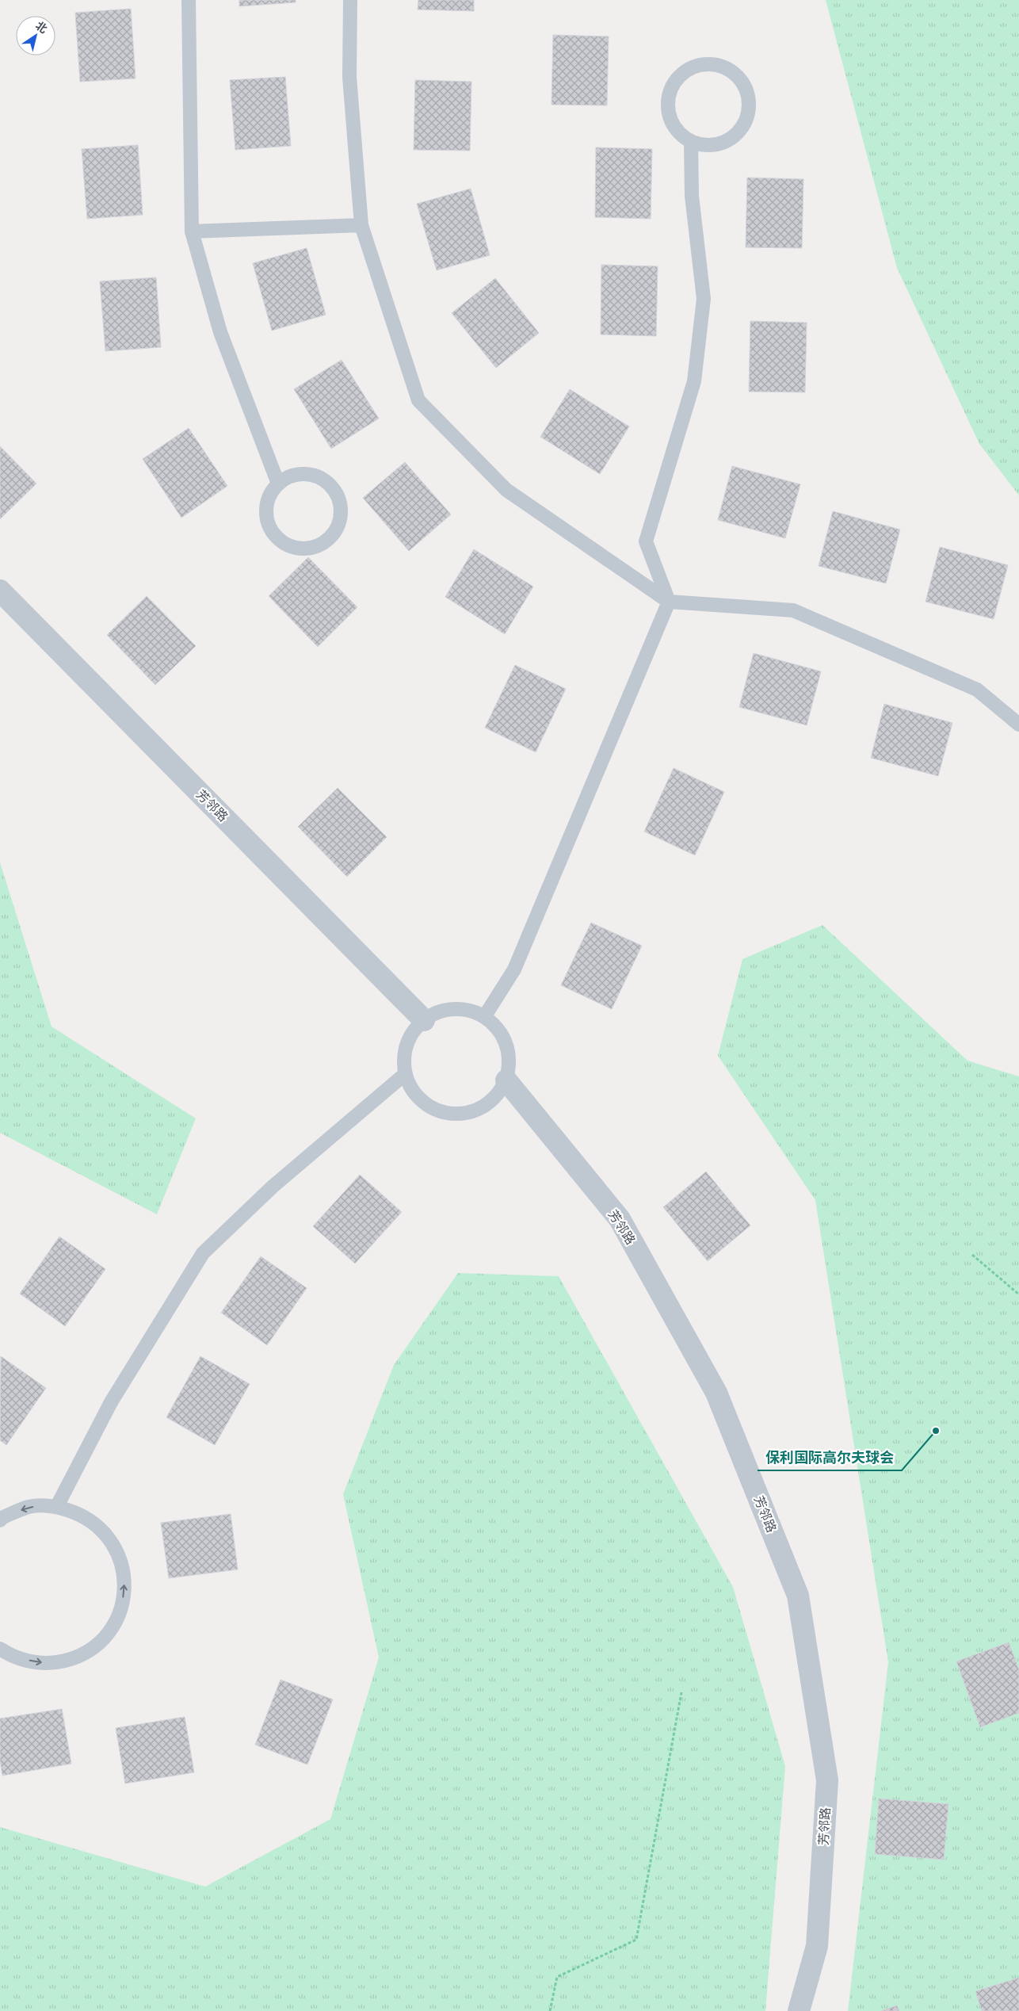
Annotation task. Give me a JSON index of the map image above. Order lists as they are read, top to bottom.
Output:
{
  "streets": {
    "street": ["芳邻路"]
  },
  "places": ["保利国际高尔夫球会"],
  "north": "top right"
}
